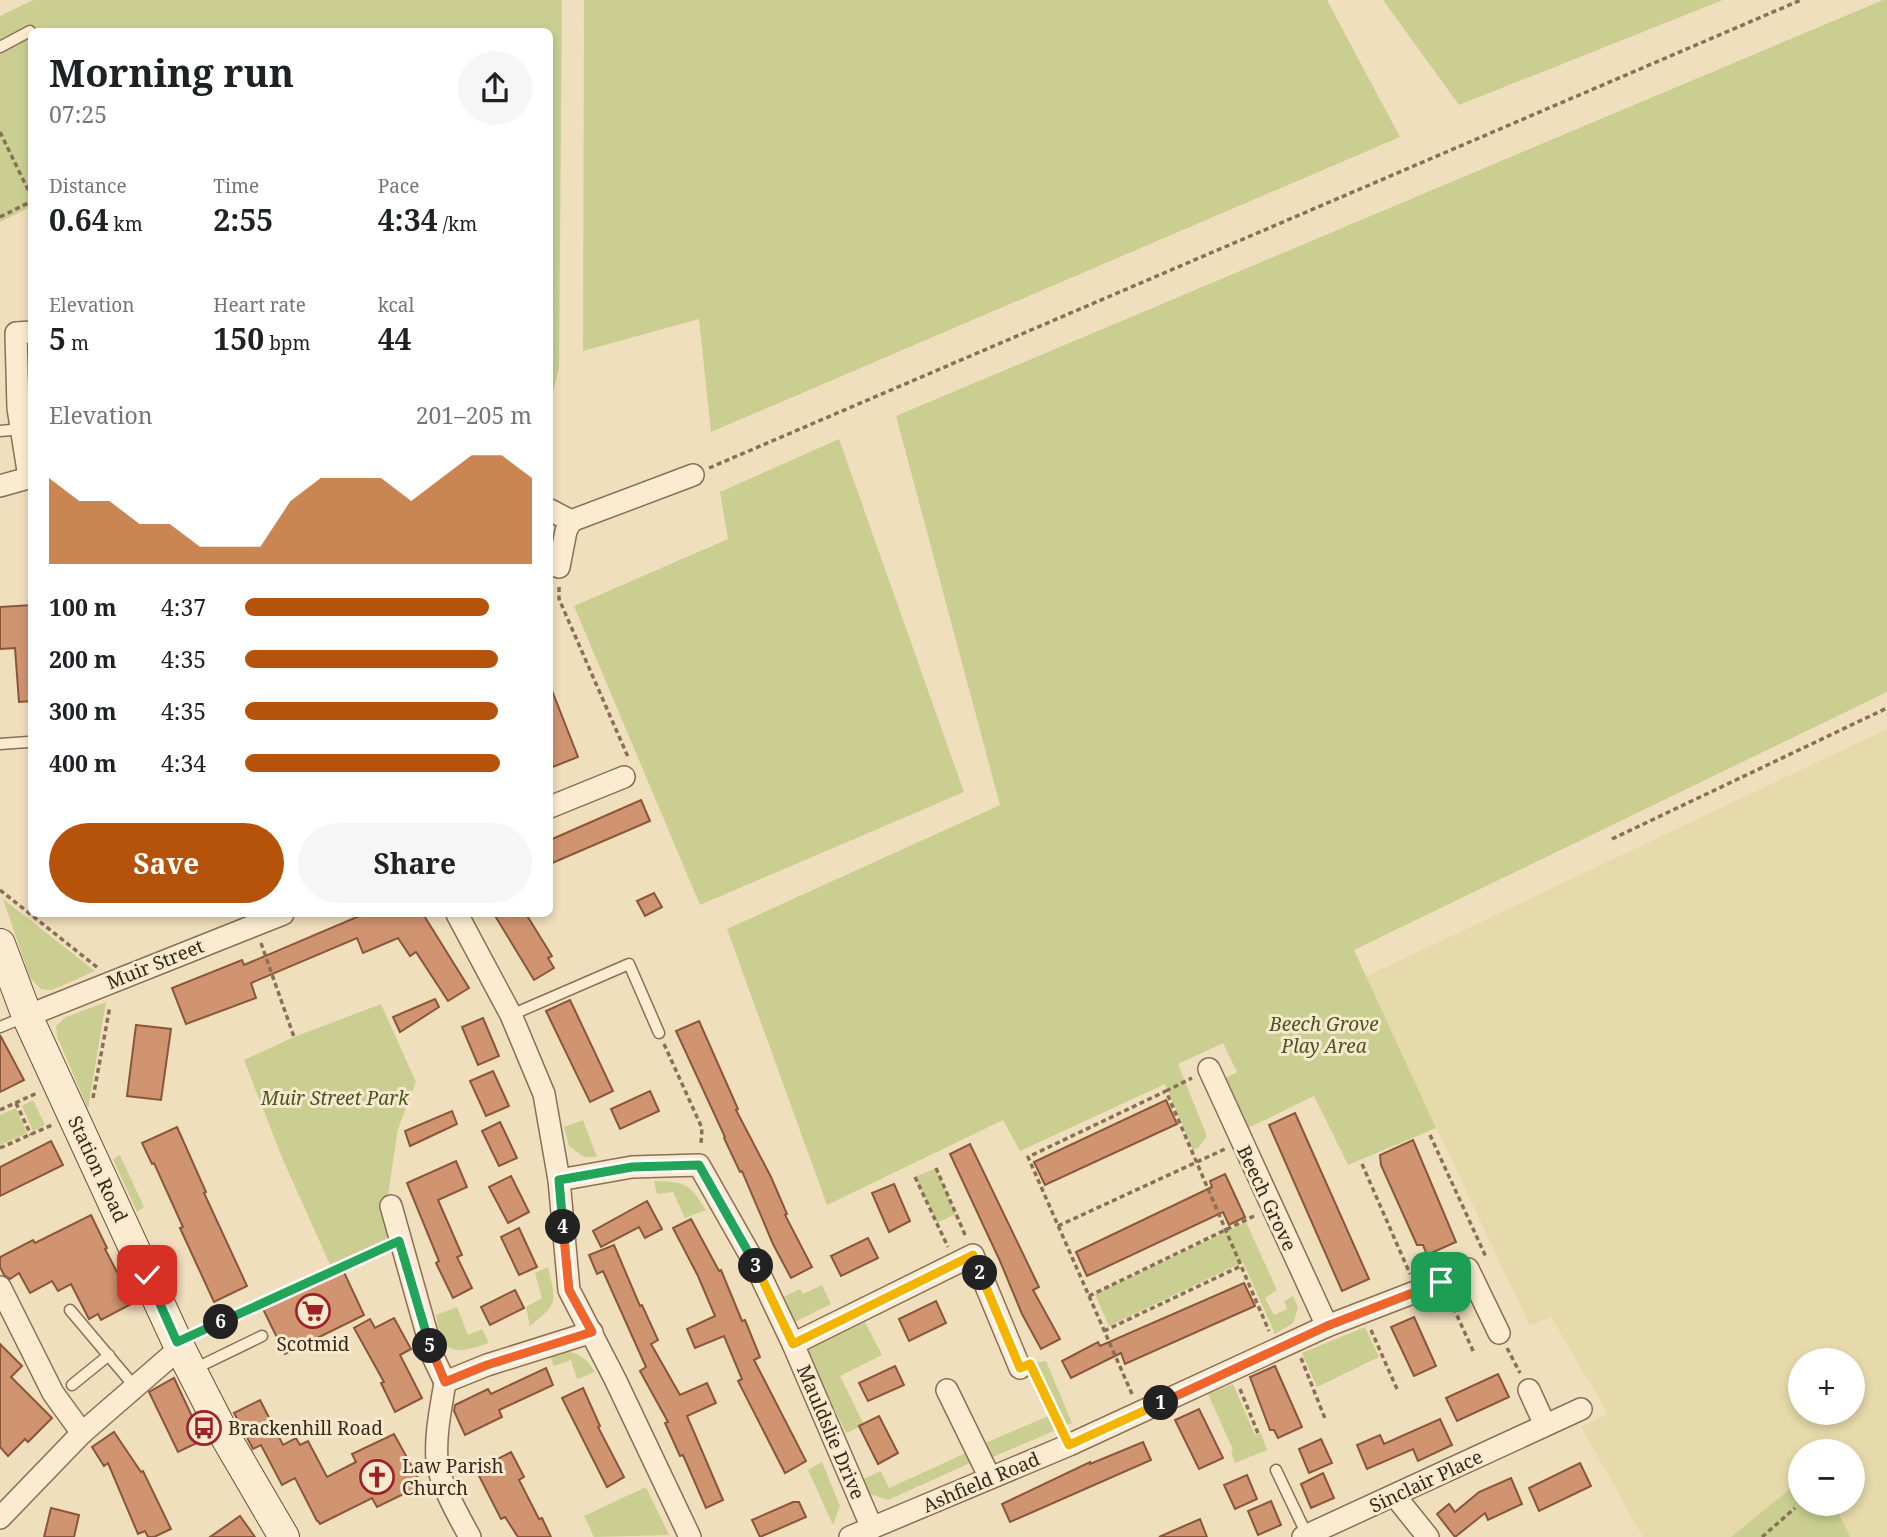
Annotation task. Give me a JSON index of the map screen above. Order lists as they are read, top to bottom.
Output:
{
  "streets": {
    "main road": ["Station Road"],
    "street": [
      "Muir Street",
      "Beech Grove",
      "Mauldslie Drive",
      "Sinclair Place",
      "Ashfield Road"
    ]
  },
  "crossings": [
    ["Muir Street", "Station Road"],
    ["Beech Grove", "Ashfield Road"],
    ["Mauldslie Drive", "Ashfield Road"]
  ],
  "parks": ["Beech Grove Play Area", "Muir Street Park"],
  "places": {
    "supermarket": ["Scotmid"],
    "bus stop": ["Brackenhill Road"],
    "church": ["Law Parish Church"]
  },
  "page": {
    "heading": ["Morning run", "07:25"],
    "stats": [
      ["Distance", "0.64 km"],
      ["Time", "2:55"],
      ["Pace", "4:34 /km"],
      ["Elevation", "5 m"],
      ["Heart rate", "150 bpm"],
      ["kcal", "44"]
    ],
    "chart": ["Elevation", "201–205 m"],
    "list": [
      {
        "name": "100 m",
        "note": "4:37"
      },
      {
        "name": "200 m",
        "note": "4:35"
      },
      {
        "name": "300 m",
        "note": "4:35"
      },
      {
        "name": "400 m",
        "note": "4:34"
      }
    ],
    "buttons": ["Save", "Share"],
    "pins": [
      "4",
      "3",
      "2",
      "6",
      "5",
      "1"
    ],
    "map_buttons": ["+", "−"]
  }
}
